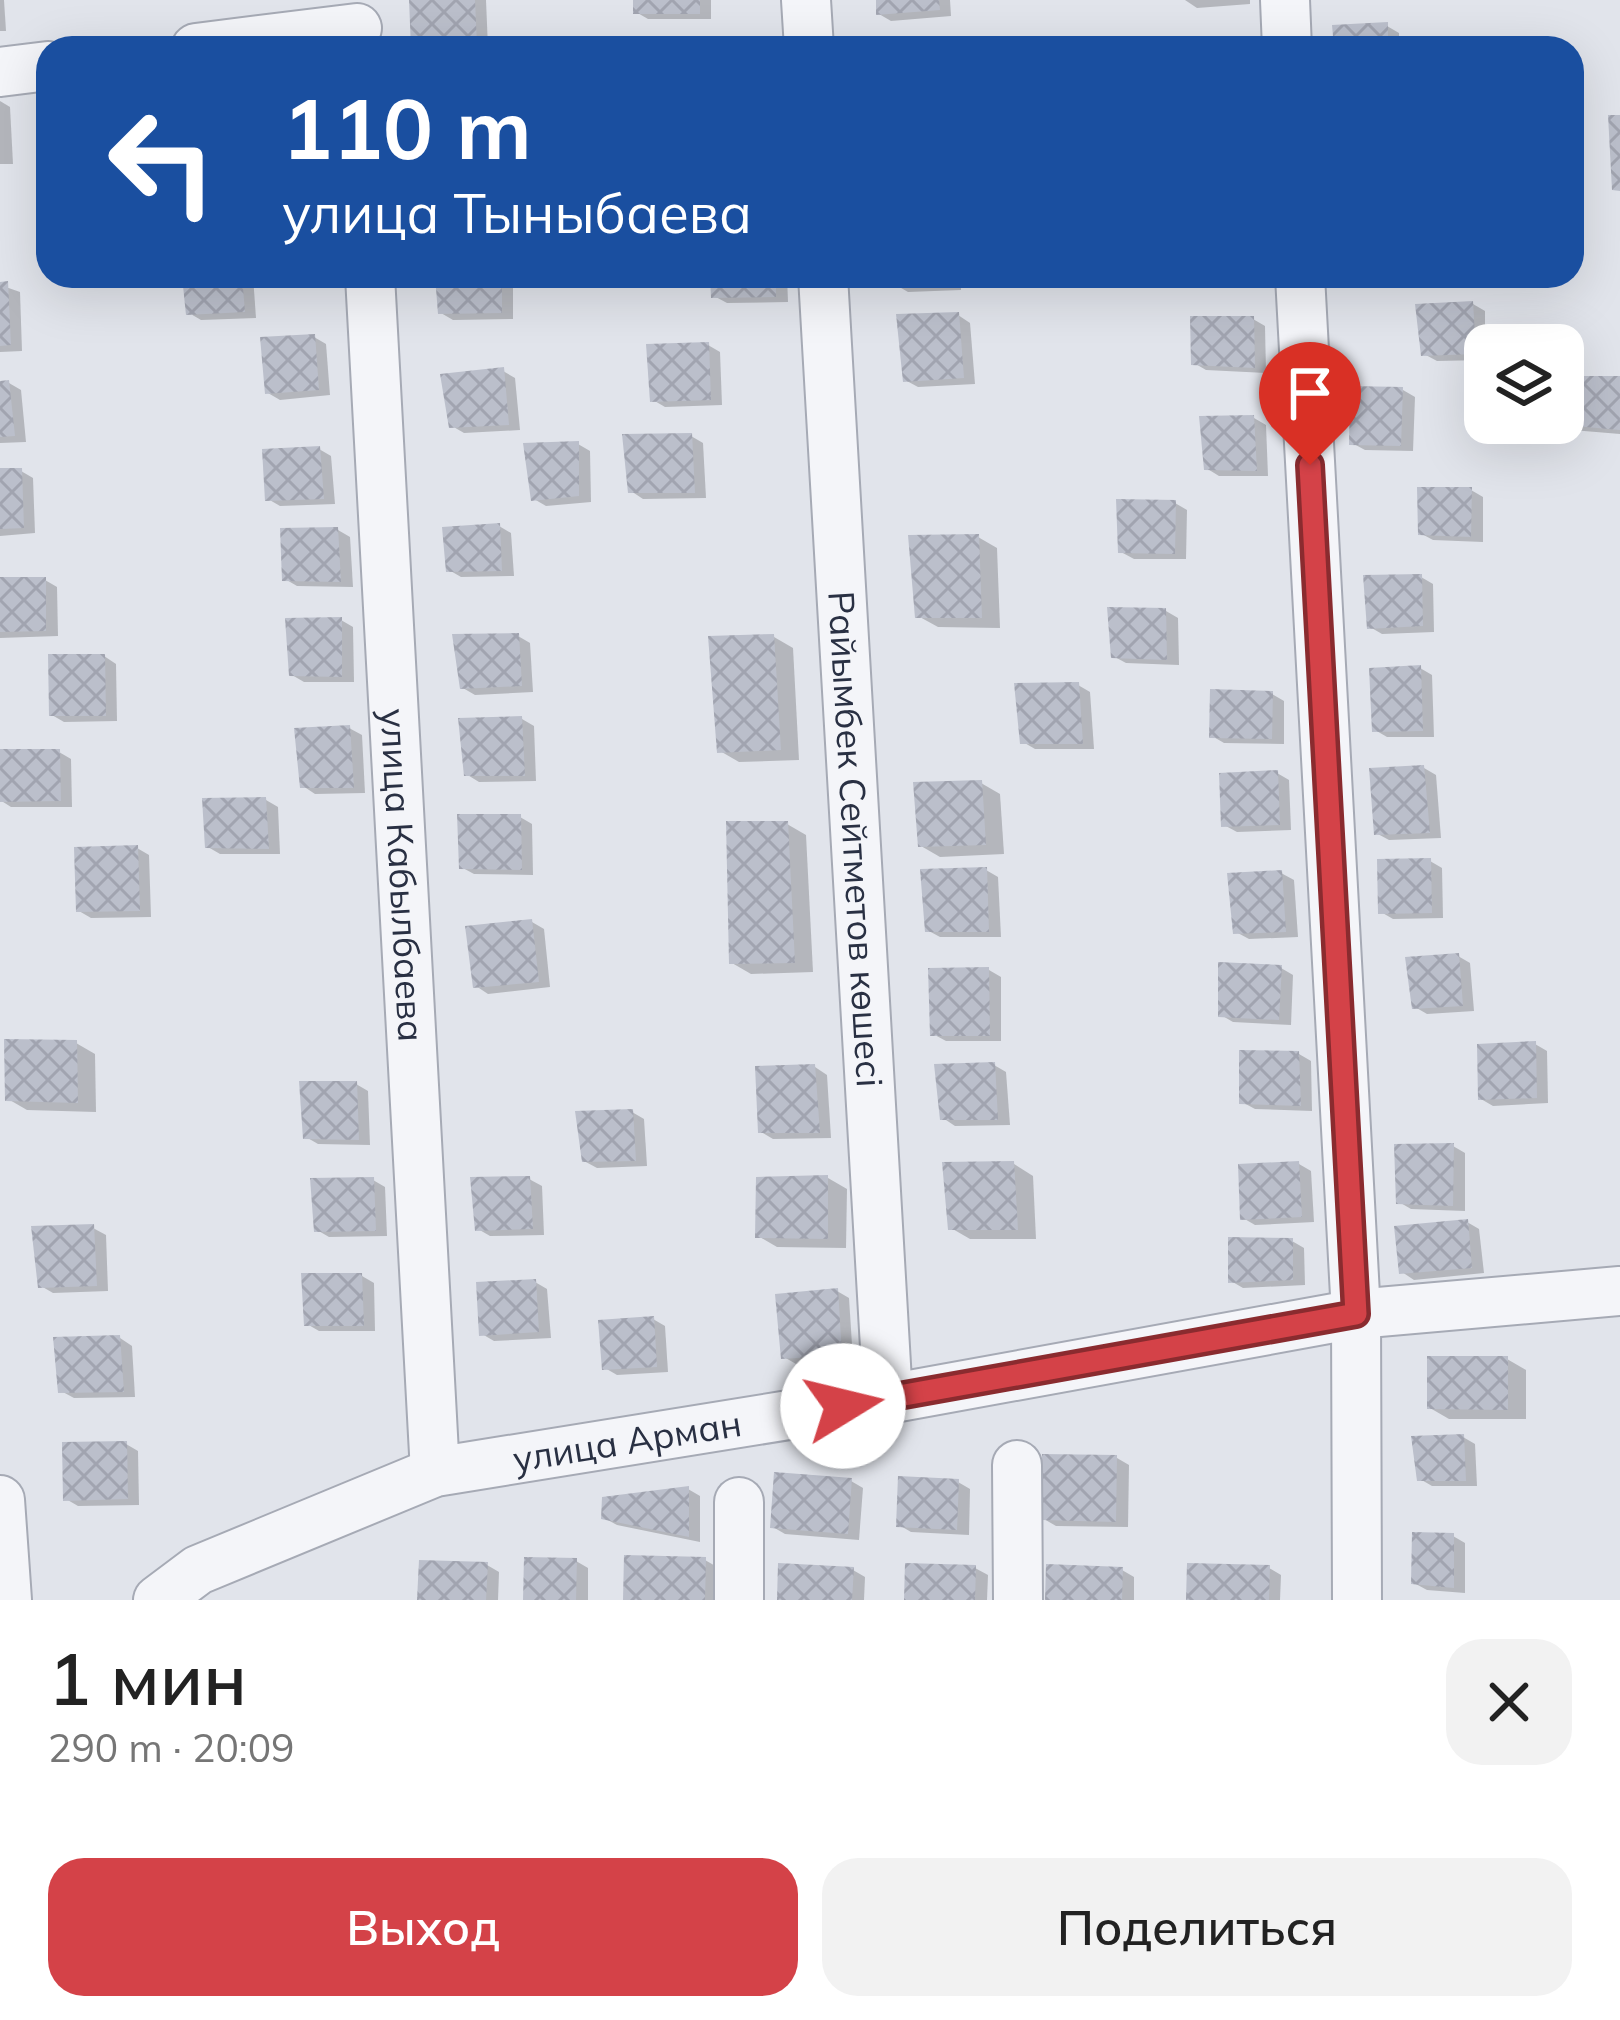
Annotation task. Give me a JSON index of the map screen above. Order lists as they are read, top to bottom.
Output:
{
  "streets": {
    "street": ["Райымбек Сейтметов көшесі", "улица Кабылбаева", "улица Арман"]
  },
  "crossings": [
    ["Райымбек Сейтметов көшесі", "улица Арман"],
    ["улица Кабылбаева", "улица Арман"]
  ],
  "page": {
    "turn": ["110 m", "улица Тыныбаева"],
    "heading": ["1 мин", "290 m · 20:09"],
    "buttons": ["Выход", "Поделиться"]
  }
}
